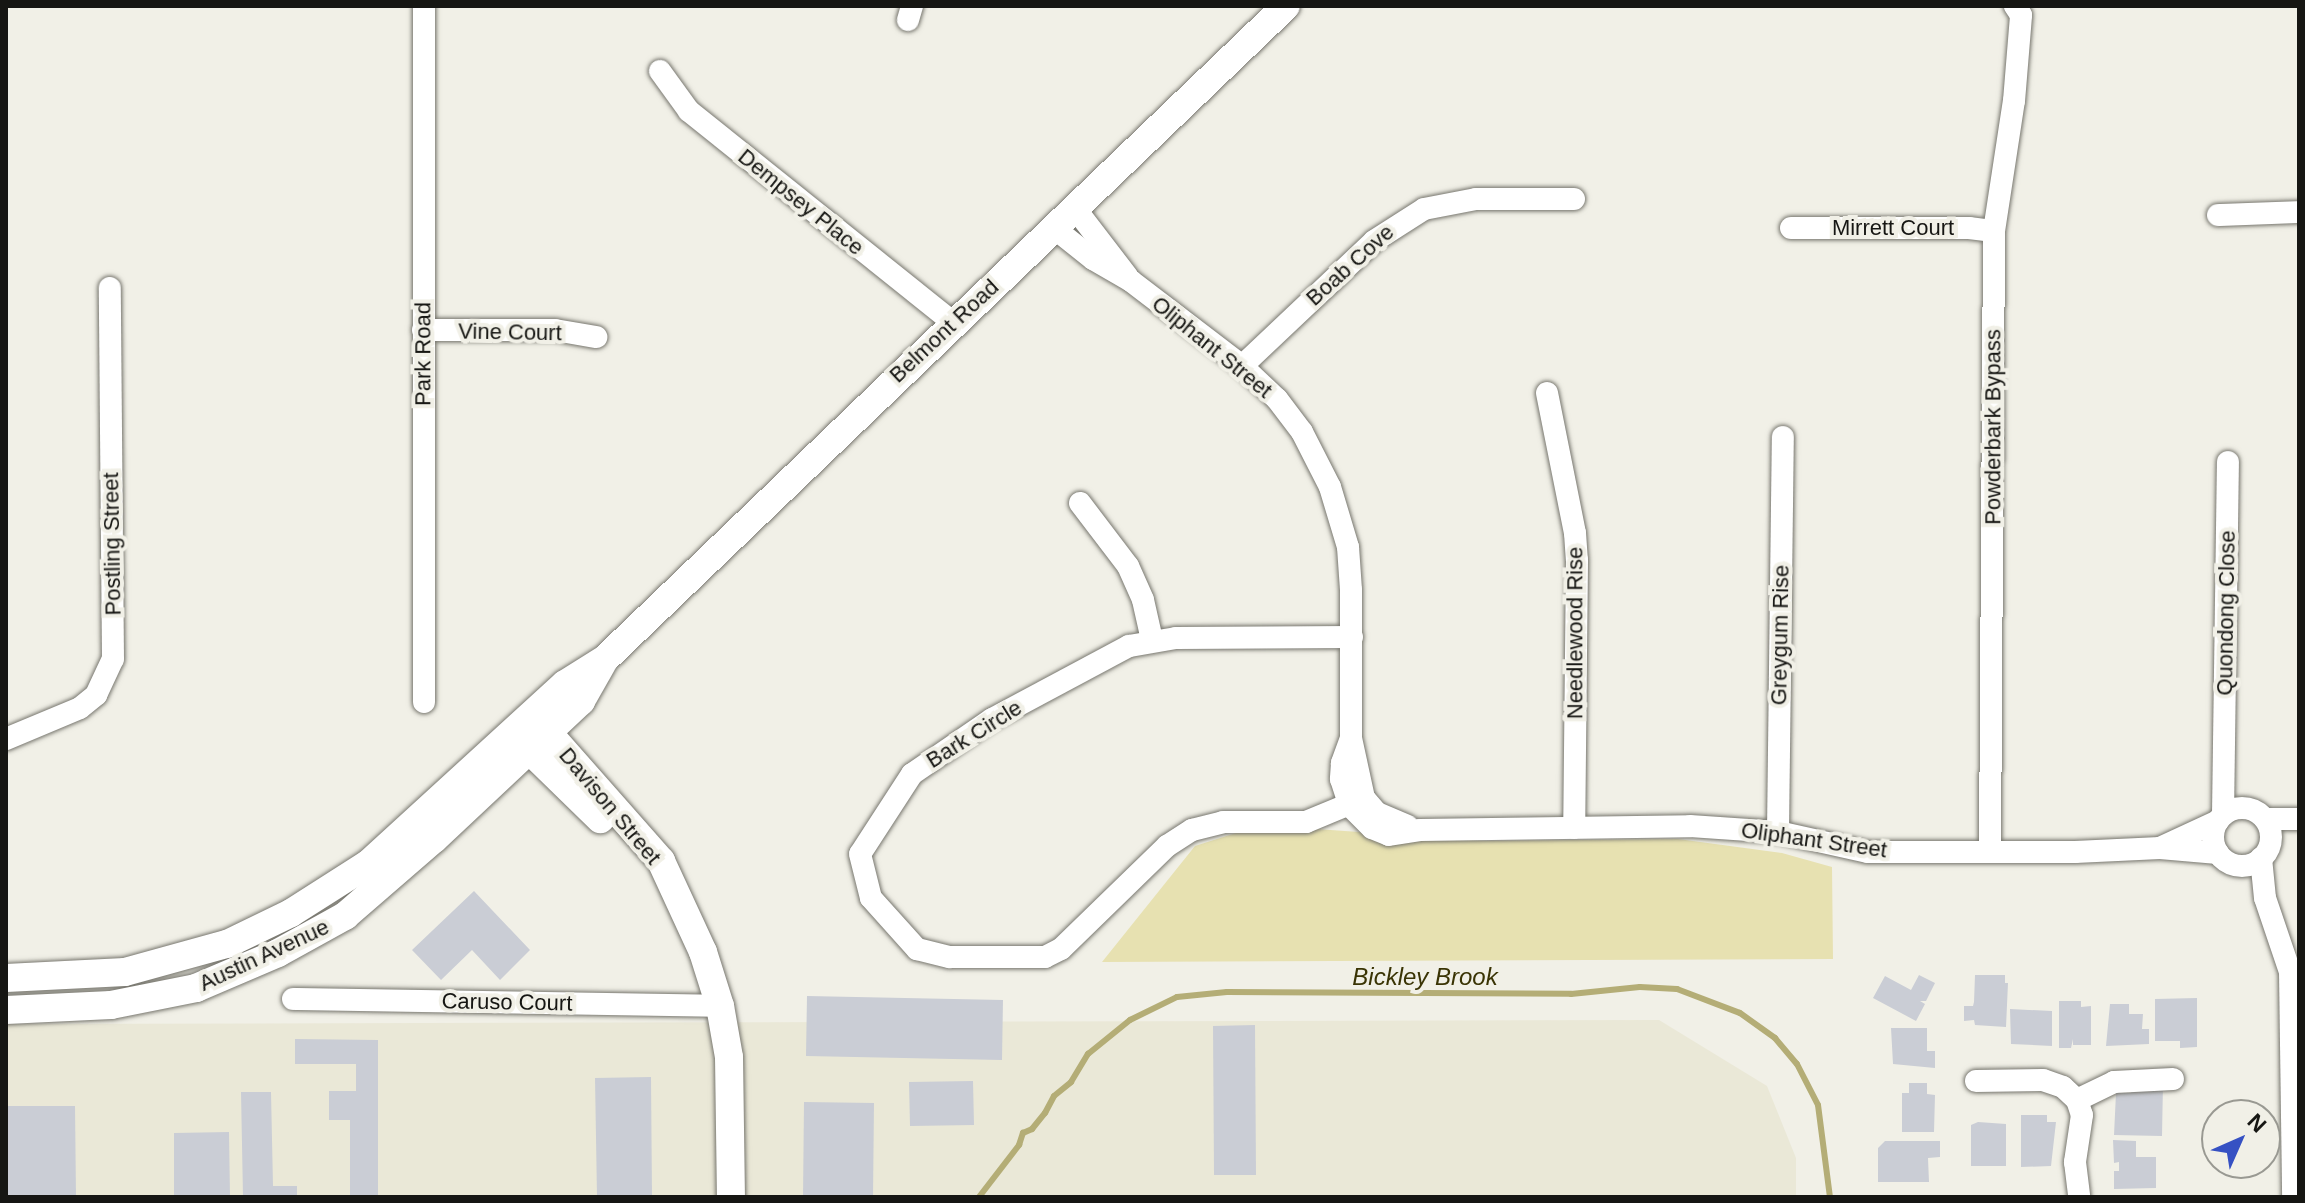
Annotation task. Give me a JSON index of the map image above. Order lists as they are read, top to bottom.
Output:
{
  "streets": {
    "main road": ["Belmont Road", "Davison Street", "Austin Avenue"],
    "street": [
      "Dempsey Place",
      "Mirrett Court",
      "Boab Cove",
      "Vine Court",
      "Oliphant Street",
      "Park Road",
      "Powderbark Bypass",
      "Postling Street",
      "Quondong Close",
      "Needlewood Rise",
      "Greygum Rise",
      "Bark Circle",
      "Caruso Court"
    ]
  },
  "crossings": [
    ["Dempsey Place", "Belmont Road"],
    ["Mirrett Court", "Powderbark Bypass"],
    ["Boab Cove", "Oliphant Street"],
    ["Belmont Road", "Oliphant Street"],
    ["Belmont Road", "Davison Street"],
    ["Belmont Road", "Austin Avenue"],
    ["Vine Court", "Park Road"],
    ["Oliphant Street", "Powderbark Bypass"],
    ["Oliphant Street", "Quondong Close"],
    ["Oliphant Street", "Needlewood Rise"],
    ["Oliphant Street", "Greygum Rise"],
    ["Oliphant Street", "Bark Circle"],
    ["Davison Street", "Austin Avenue"],
    ["Davison Street", "Caruso Court"]
  ],
  "water": ["Bickley Brook"],
  "north": "top right"
}
